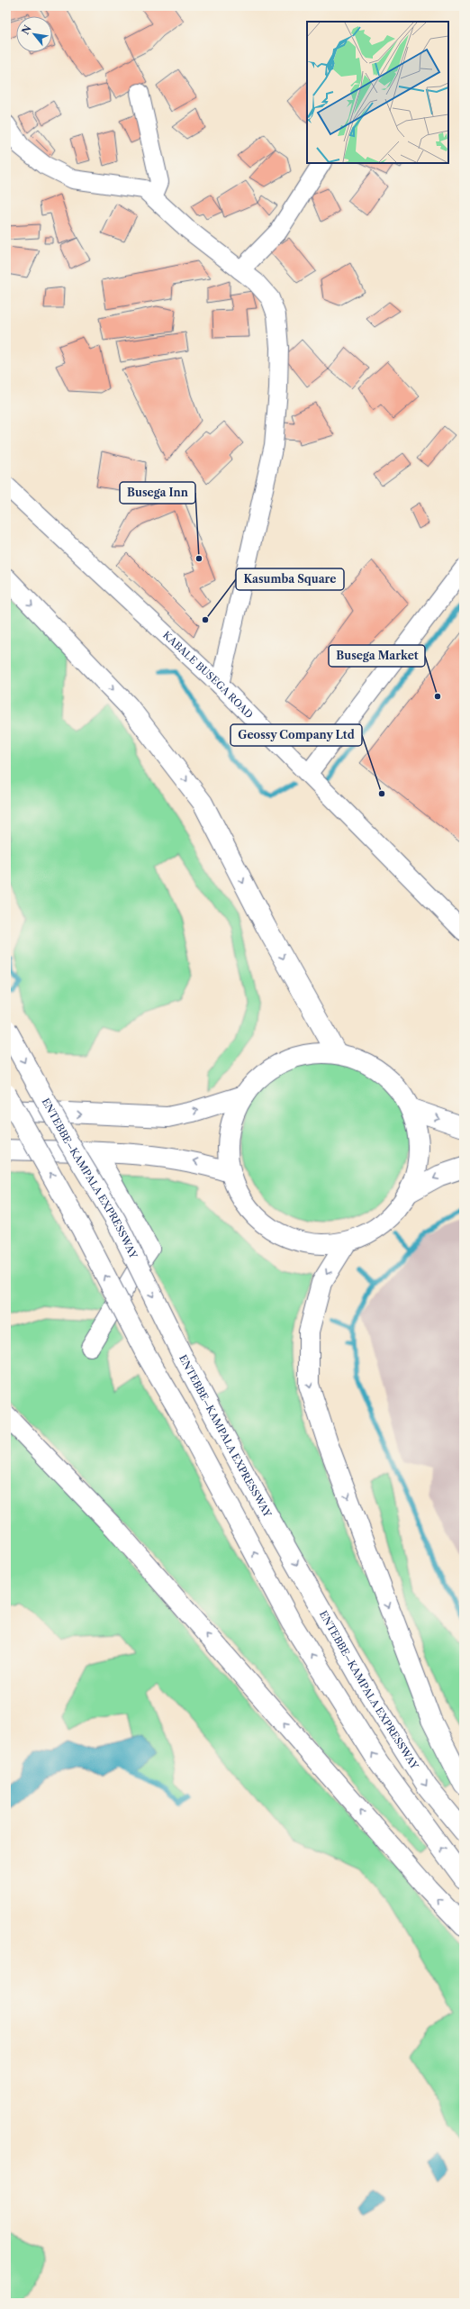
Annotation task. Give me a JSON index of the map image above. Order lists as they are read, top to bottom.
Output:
{
  "streets": {
    "highway": ["ENTEBBE–KAMPALA EXPRESSWAY"],
    "street": ["KABALE BUSEGA ROAD"]
  },
  "places": [
    "Busega Inn",
    "Kasumba Square",
    "Busega Market",
    "Geossy Company Ltd"
  ],
  "north": "top left"
}
